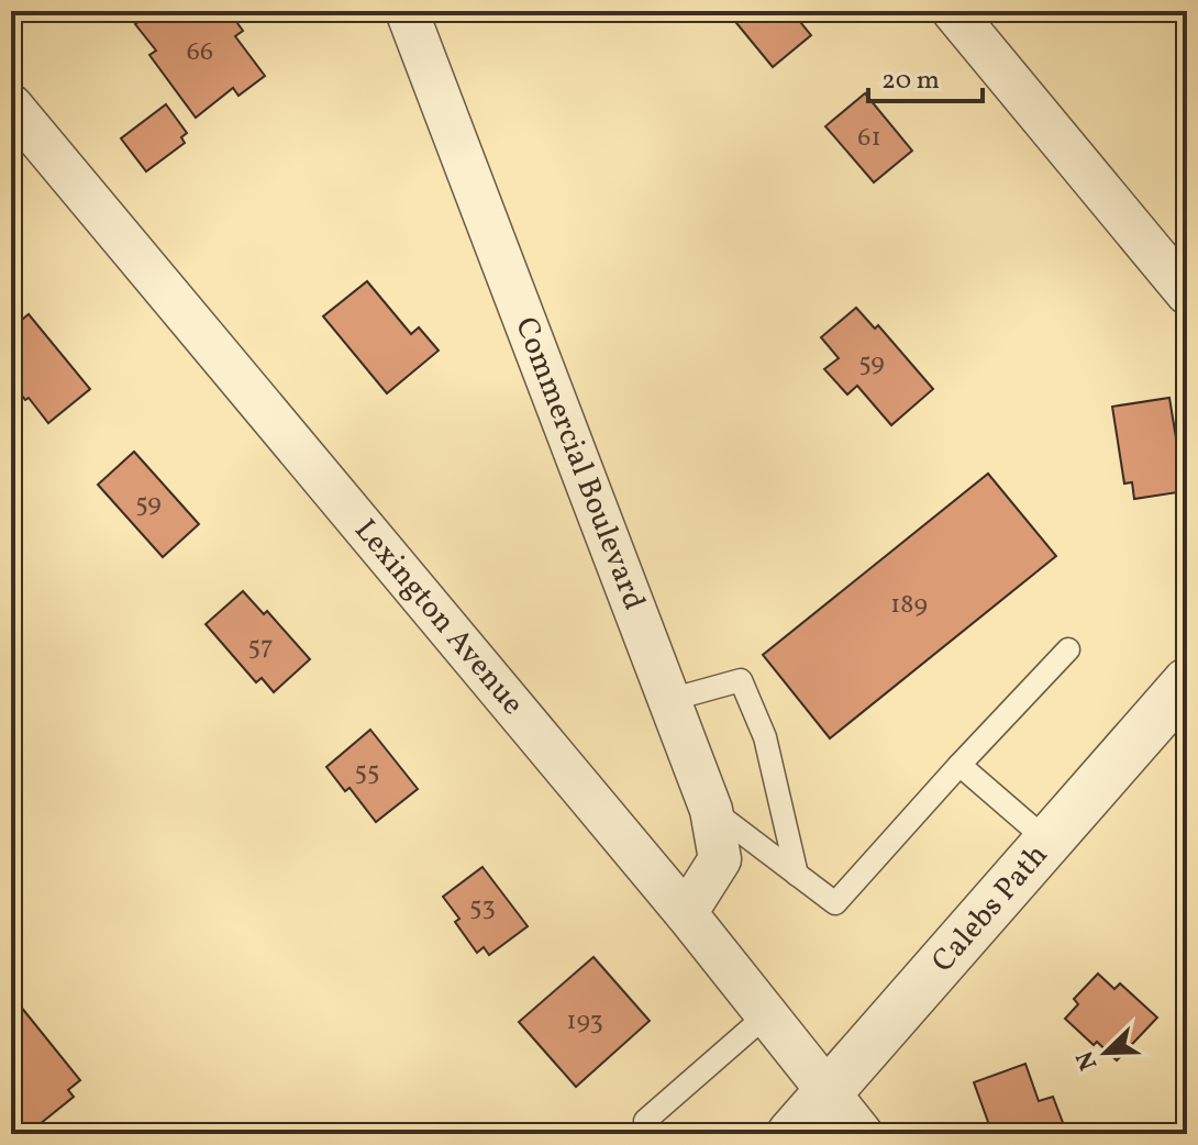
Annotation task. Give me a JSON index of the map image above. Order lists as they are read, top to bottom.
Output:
{
  "streets": {
    "street": ["Commercial Boulevard", "Lexington Avenue", "Calebs Path"]
  },
  "crossings": [
    ["Commercial Boulevard", "Lexington Avenue"],
    ["Lexington Avenue", "Calebs Path"]
  ],
  "house_numbers": [
    "66",
    "61",
    "59",
    "59",
    "189",
    "57",
    "55",
    "53",
    "193"
  ],
  "scale_bar": "20 m",
  "north": "bottom left"
}
